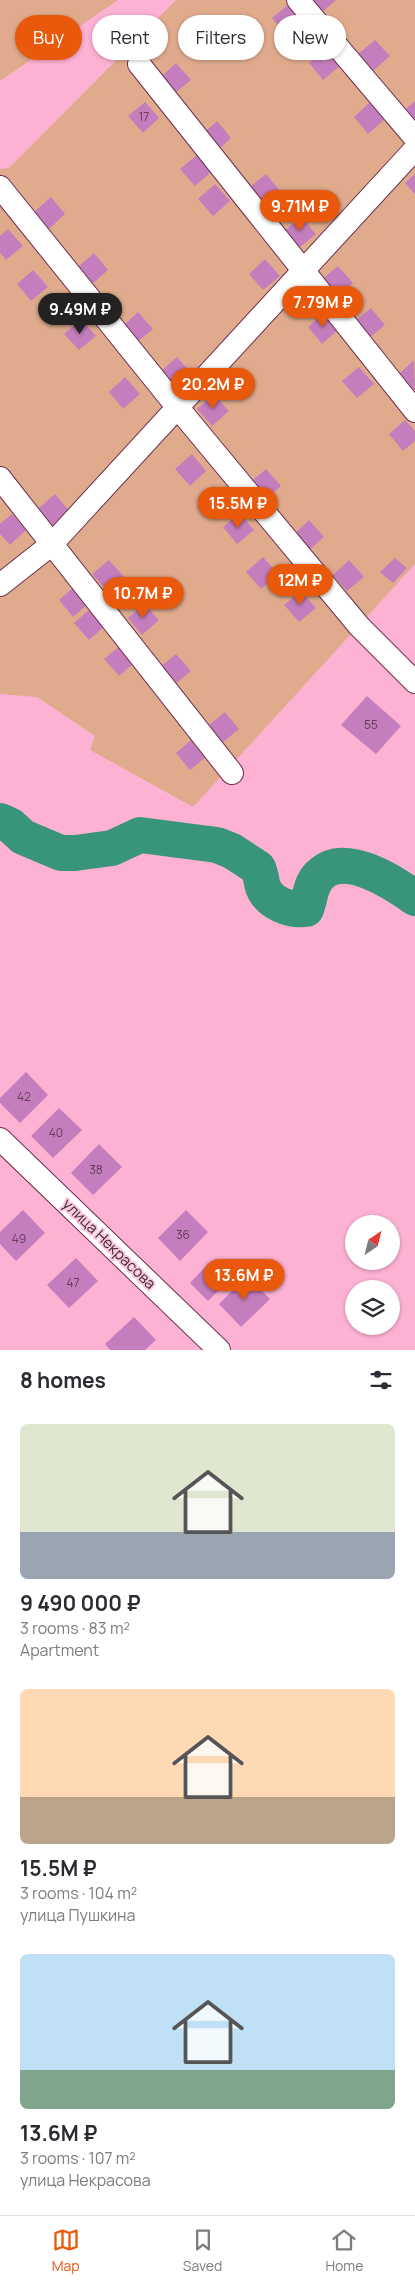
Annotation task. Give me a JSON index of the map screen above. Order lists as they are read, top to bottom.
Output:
{
  "streets": {
    "street": ["улица Некрасова"]
  },
  "house_numbers": [
    "17",
    "55",
    "42",
    "40",
    "38",
    "36",
    "49",
    "47"
  ],
  "north": "top right",
  "page": {
    "chip": [
      "Buy",
      "Rent",
      "Filters",
      "New"
    ],
    "price": [
      "9.71M ₽",
      "7.79M ₽",
      "9.49M ₽",
      "20.2M ₽",
      "15.5M ₽",
      "12M ₽",
      "10.7M ₽",
      "13.6M ₽"
    ],
    "heading": "8 homes",
    "list": [
      {
        "name": "9 490 000 ₽",
        "note": "3 rooms · 83 m² · Apartment"
      },
      {
        "name": "15.5M ₽",
        "note": "3 rooms · 104 m² · улица Пушкина"
      },
      {
        "name": "13.6M ₽",
        "note": "3 rooms · 107 m² · улица Некрасова"
      }
    ],
    "tabs": ["Map", "Saved", "Home"]
  }
}
